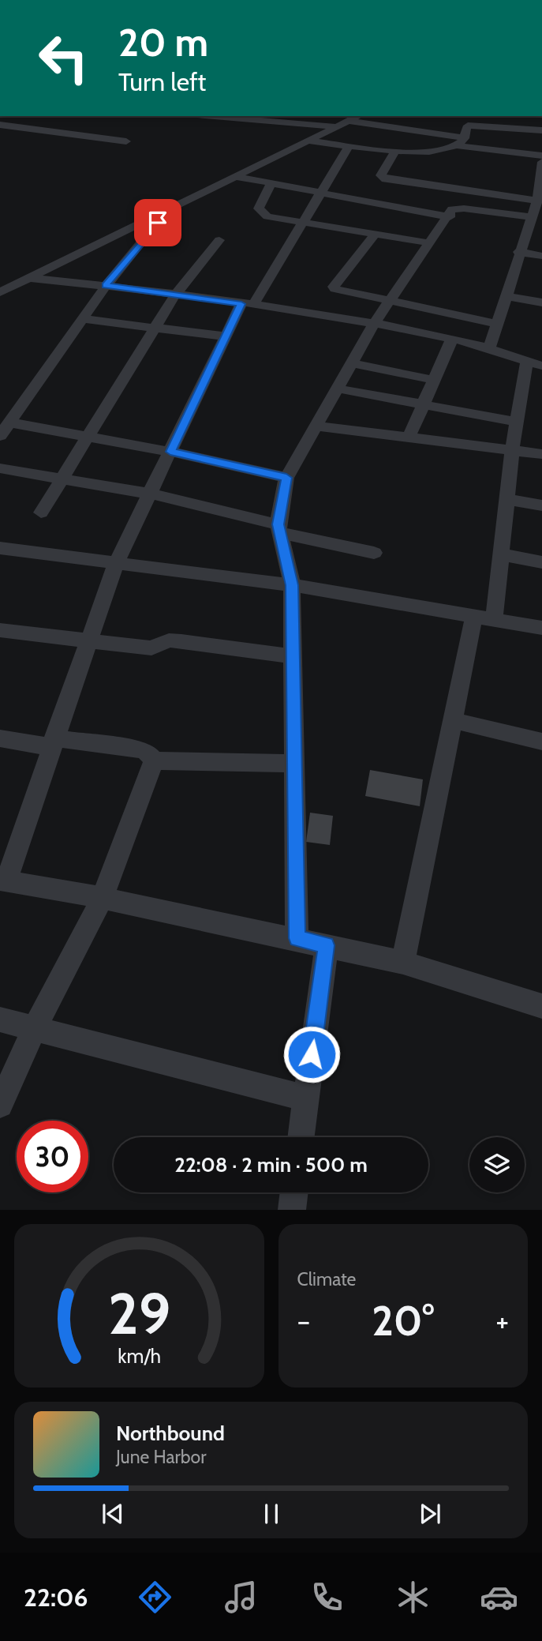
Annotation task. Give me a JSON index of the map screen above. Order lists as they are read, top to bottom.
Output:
{
  "page": {
    "turn": ["20 m", "Turn left"],
    "limit": "30",
    "trip": "22:08 · 2 min · 500 m",
    "tile": "Climate",
    "heat": ["−", "20°", "+"],
    "song": ["Northbound", "June Harbor"],
    "tabs": "22:06",
    "gauge": ["29", "km/h"]
  }
}
